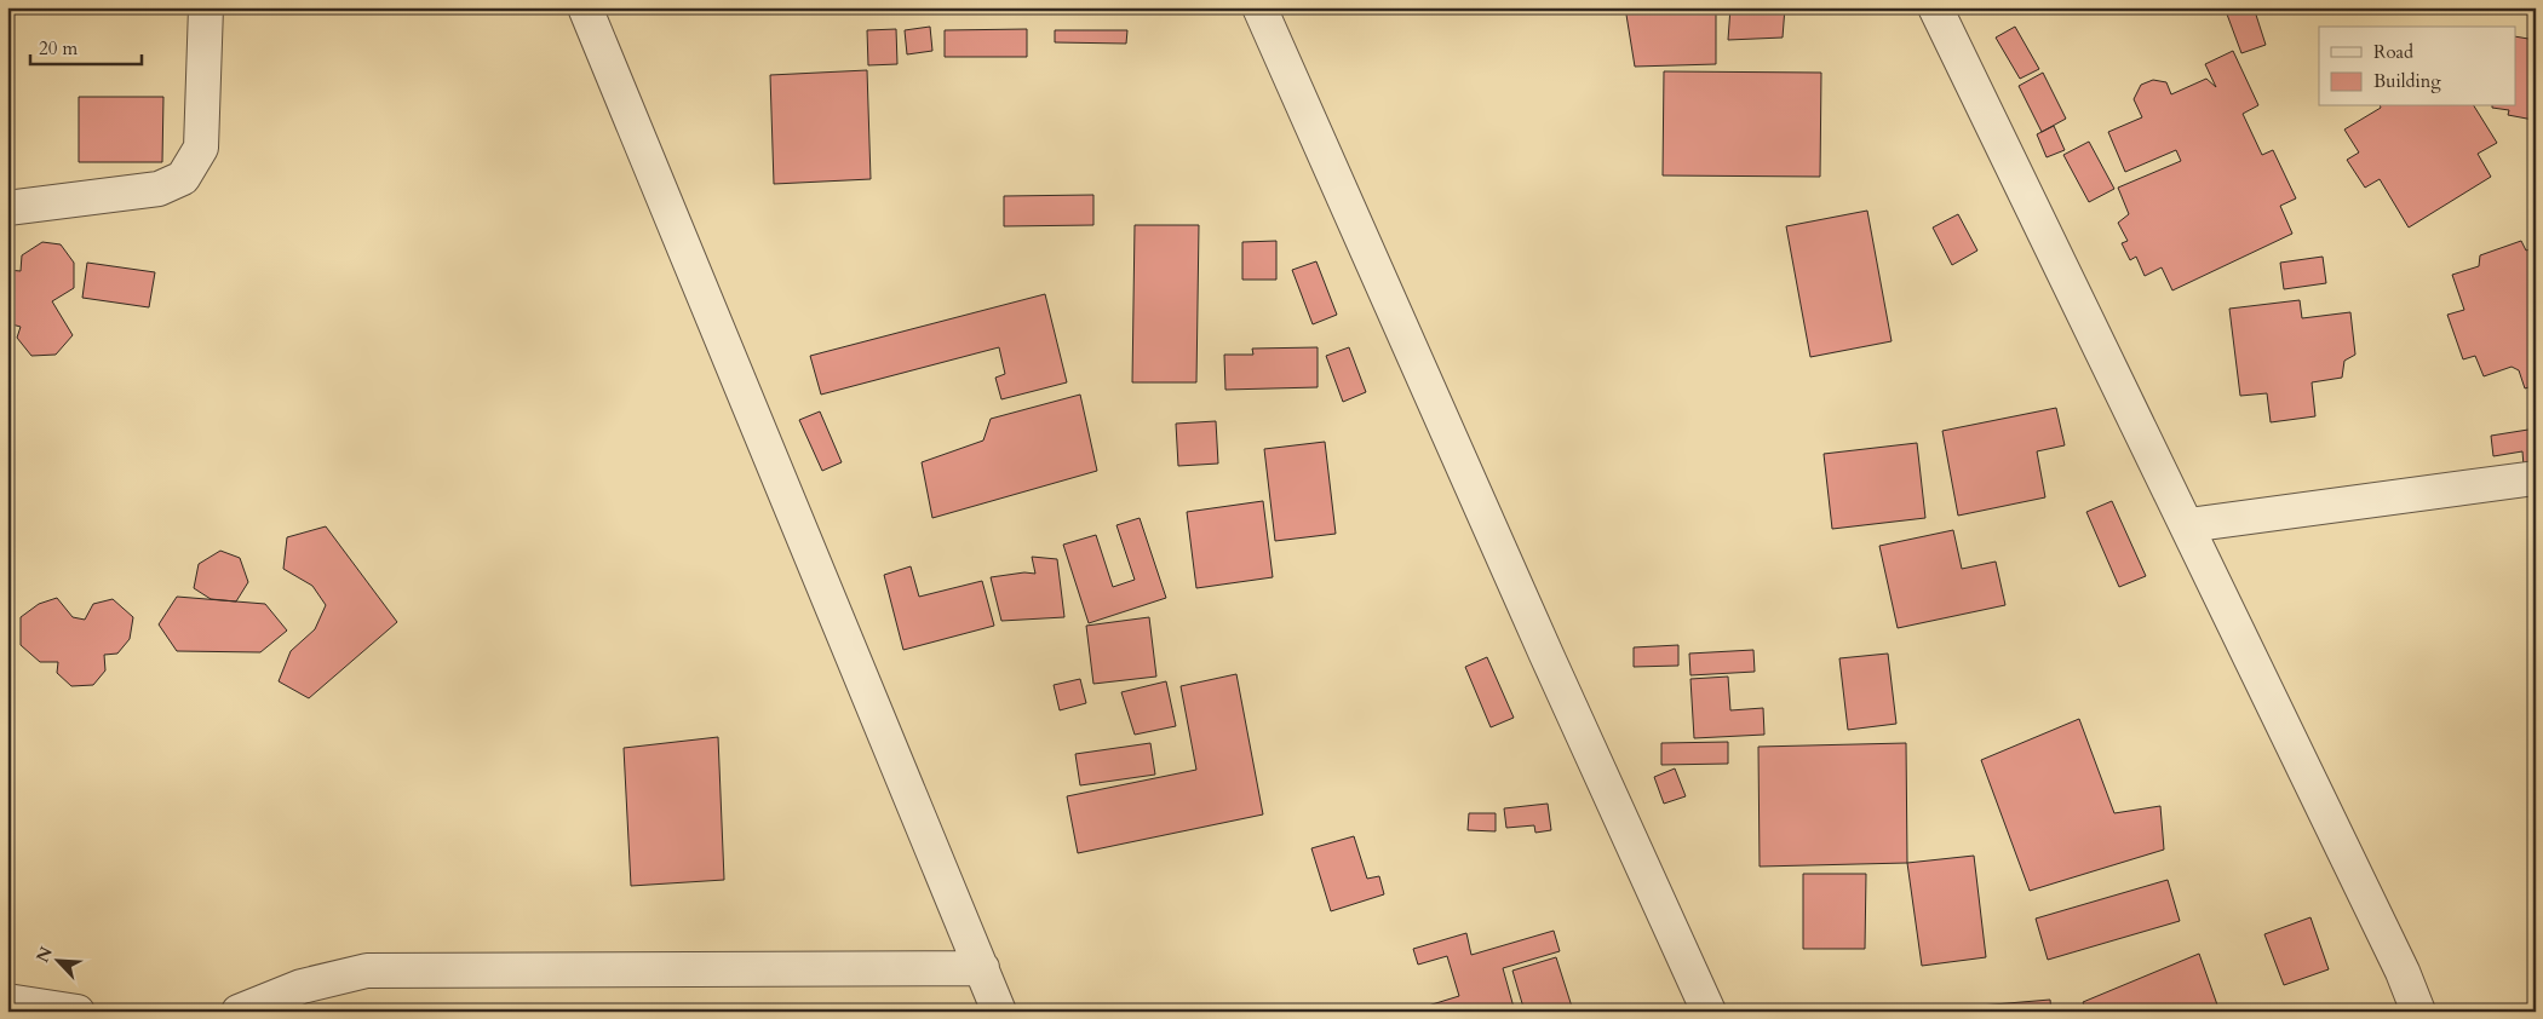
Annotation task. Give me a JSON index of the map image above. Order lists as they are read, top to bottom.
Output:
{
  "legend": ["Road", "Building"],
  "scale_bar": "20 m",
  "north": "top left"
}
